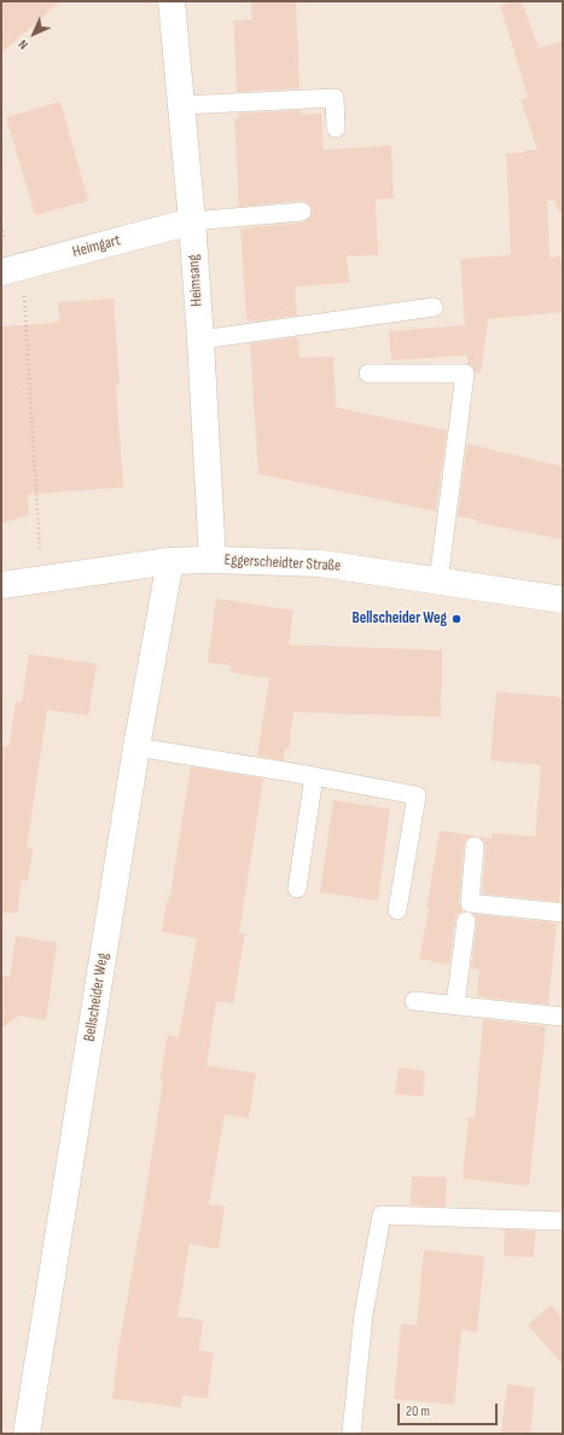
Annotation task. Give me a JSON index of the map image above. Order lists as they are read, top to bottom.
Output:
{
  "streets": {
    "street": [
      "Heimgart",
      "Heimsang",
      "Eggerscheidter Straße",
      "Bellscheider Weg"
    ]
  },
  "crossings": [
    ["Heimgart", "Heimsang"],
    ["Heimsang", "Eggerscheidter Straße"],
    ["Eggerscheidter Straße", "Bellscheider Weg"]
  ],
  "places": ["Bellscheider Weg"],
  "scale_bar": "20 m",
  "north": "bottom left"
}
